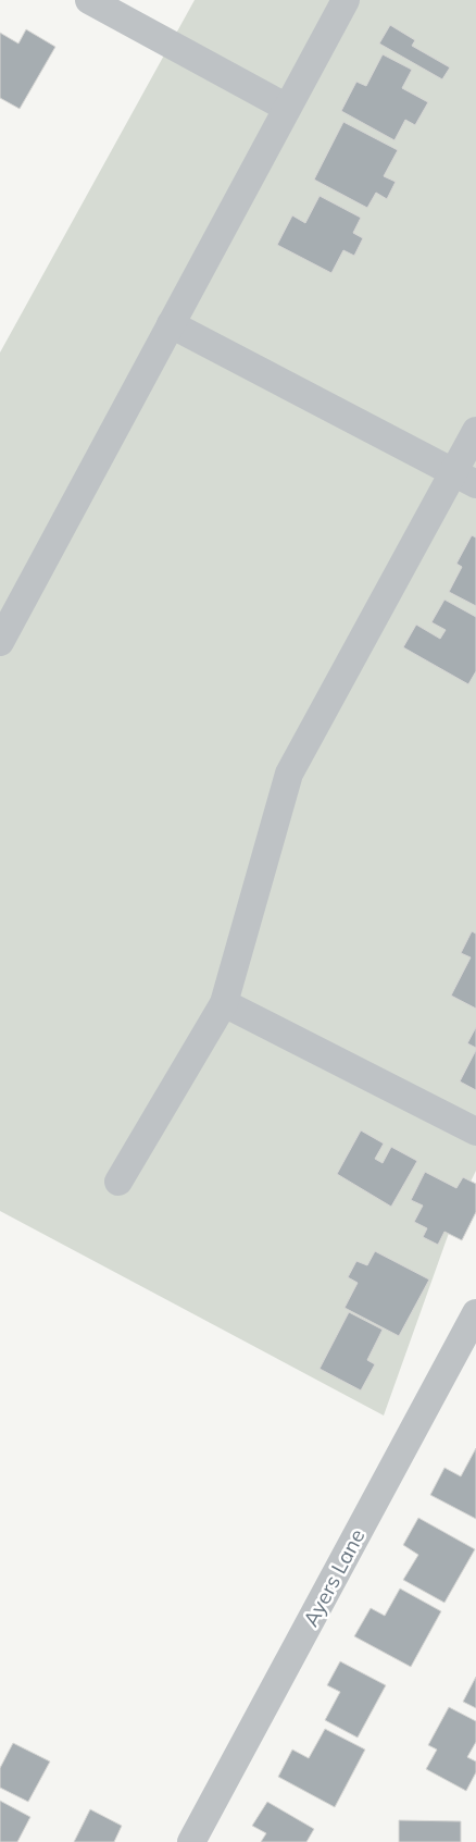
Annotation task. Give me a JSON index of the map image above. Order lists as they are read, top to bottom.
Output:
{
  "streets": {
    "street": ["Ayers Lane"]
  }
}
